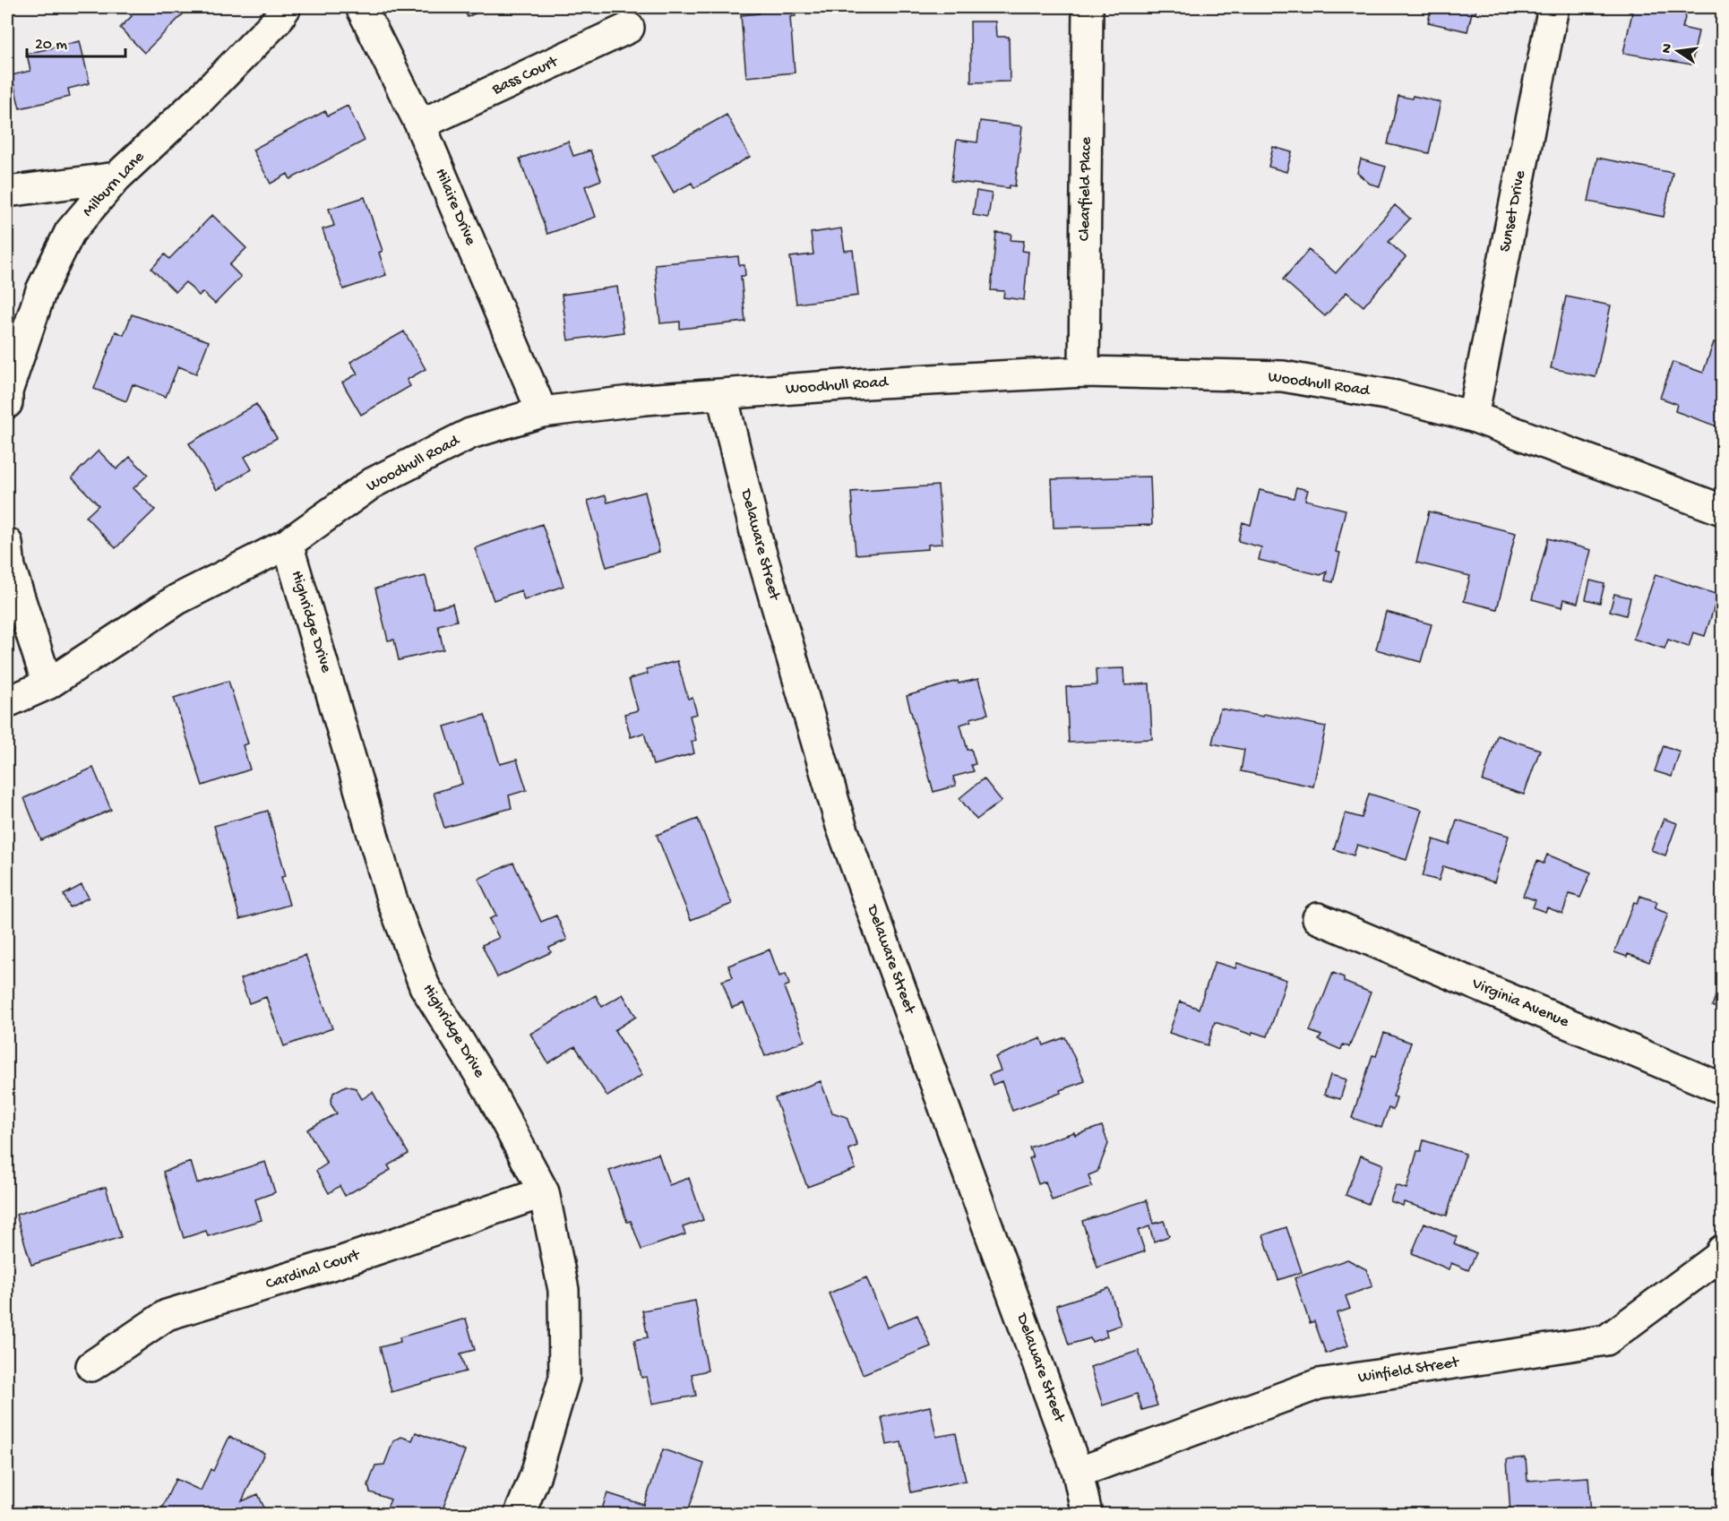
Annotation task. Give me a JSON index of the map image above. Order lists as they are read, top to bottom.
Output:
{
  "streets": {
    "street": [
      "Bass Court",
      "Milburn Lane",
      "Clearfield Place",
      "Hilaire Drive",
      "Sunset Drive",
      "Woodhull Road",
      "Delaware Street",
      "Highridge Drive",
      "Virginia Avenue",
      "Cardinal Court",
      "Winfield Street"
    ]
  },
  "crossings": [
    ["Bass Court", "Hilaire Drive"],
    ["Clearfield Place", "Woodhull Road"],
    ["Hilaire Drive", "Woodhull Road"],
    ["Sunset Drive", "Woodhull Road"],
    ["Woodhull Road", "Delaware Street"],
    ["Woodhull Road", "Highridge Drive"],
    ["Delaware Street", "Winfield Street"],
    ["Highridge Drive", "Cardinal Court"]
  ],
  "scale_bar": "20 m",
  "north": "left"
}
